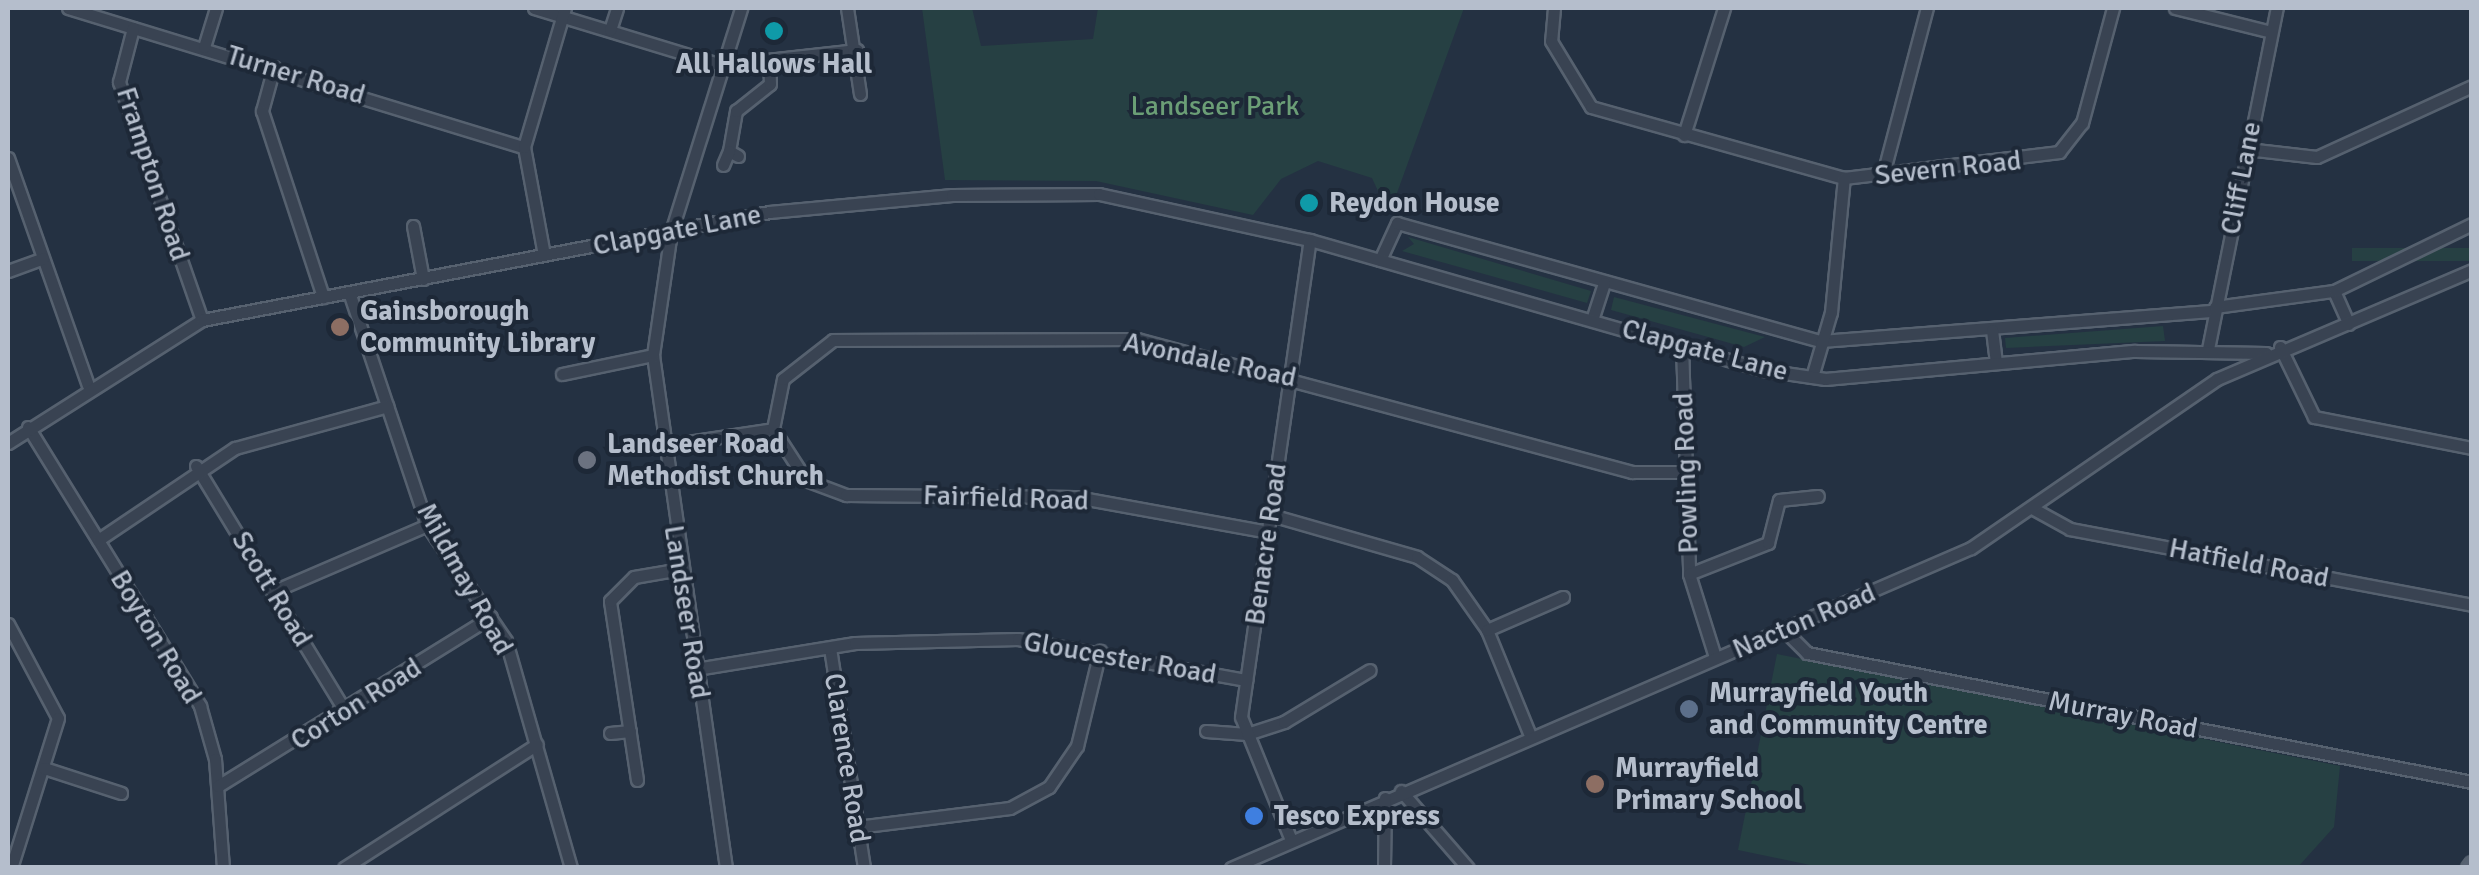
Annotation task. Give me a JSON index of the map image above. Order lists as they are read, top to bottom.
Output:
{
  "streets": {
    "street": [
      "Turner Road",
      "Severn Road",
      "Frampton Road",
      "Cliff Lane",
      "Clapgate Lane",
      "Avondale Road",
      "Powling Road",
      "Fairfield Road",
      "Benacre Road",
      "Hatfield Road",
      "Mildmay Road",
      "Scott Road",
      "Landseer Road",
      "Nacton Road",
      "Boyton Road",
      "Gloucester Road",
      "Corton Road",
      "Murray Road",
      "Clarence Road"
    ]
  },
  "crossings": [
    ["Turner Road", "Frampton Road"],
    ["Frampton Road", "Clapgate Lane"],
    ["Cliff Lane", "Clapgate Lane"],
    ["Clapgate Lane", "Powling Road"],
    ["Clapgate Lane", "Benacre Road"],
    ["Clapgate Lane", "Mildmay Road"],
    ["Clapgate Lane", "Landseer Road"],
    ["Clapgate Lane", "Nacton Road"],
    ["Clapgate Lane", "Boyton Road"],
    ["Avondale Road", "Powling Road"],
    ["Avondale Road", "Fairfield Road"],
    ["Avondale Road", "Benacre Road"],
    ["Powling Road", "Nacton Road"],
    ["Fairfield Road", "Benacre Road"],
    ["Benacre Road", "Nacton Road"],
    ["Benacre Road", "Gloucester Road"],
    ["Hatfield Road", "Nacton Road"],
    ["Mildmay Road", "Corton Road"],
    ["Scott Road", "Corton Road"],
    ["Landseer Road", "Gloucester Road"],
    ["Nacton Road", "Murray Road"],
    ["Boyton Road", "Corton Road"],
    ["Gloucester Road", "Clarence Road"]
  ],
  "parks": ["Landseer Park"],
  "places": [
    "All Hallows Hall",
    "Reydon House",
    "Gainsborough Community Library",
    "Landseer Road Methodist Church",
    "Murrayfield Youth and Community Centre",
    "Murrayfield Primary School",
    "Tesco Express"
  ]
}
